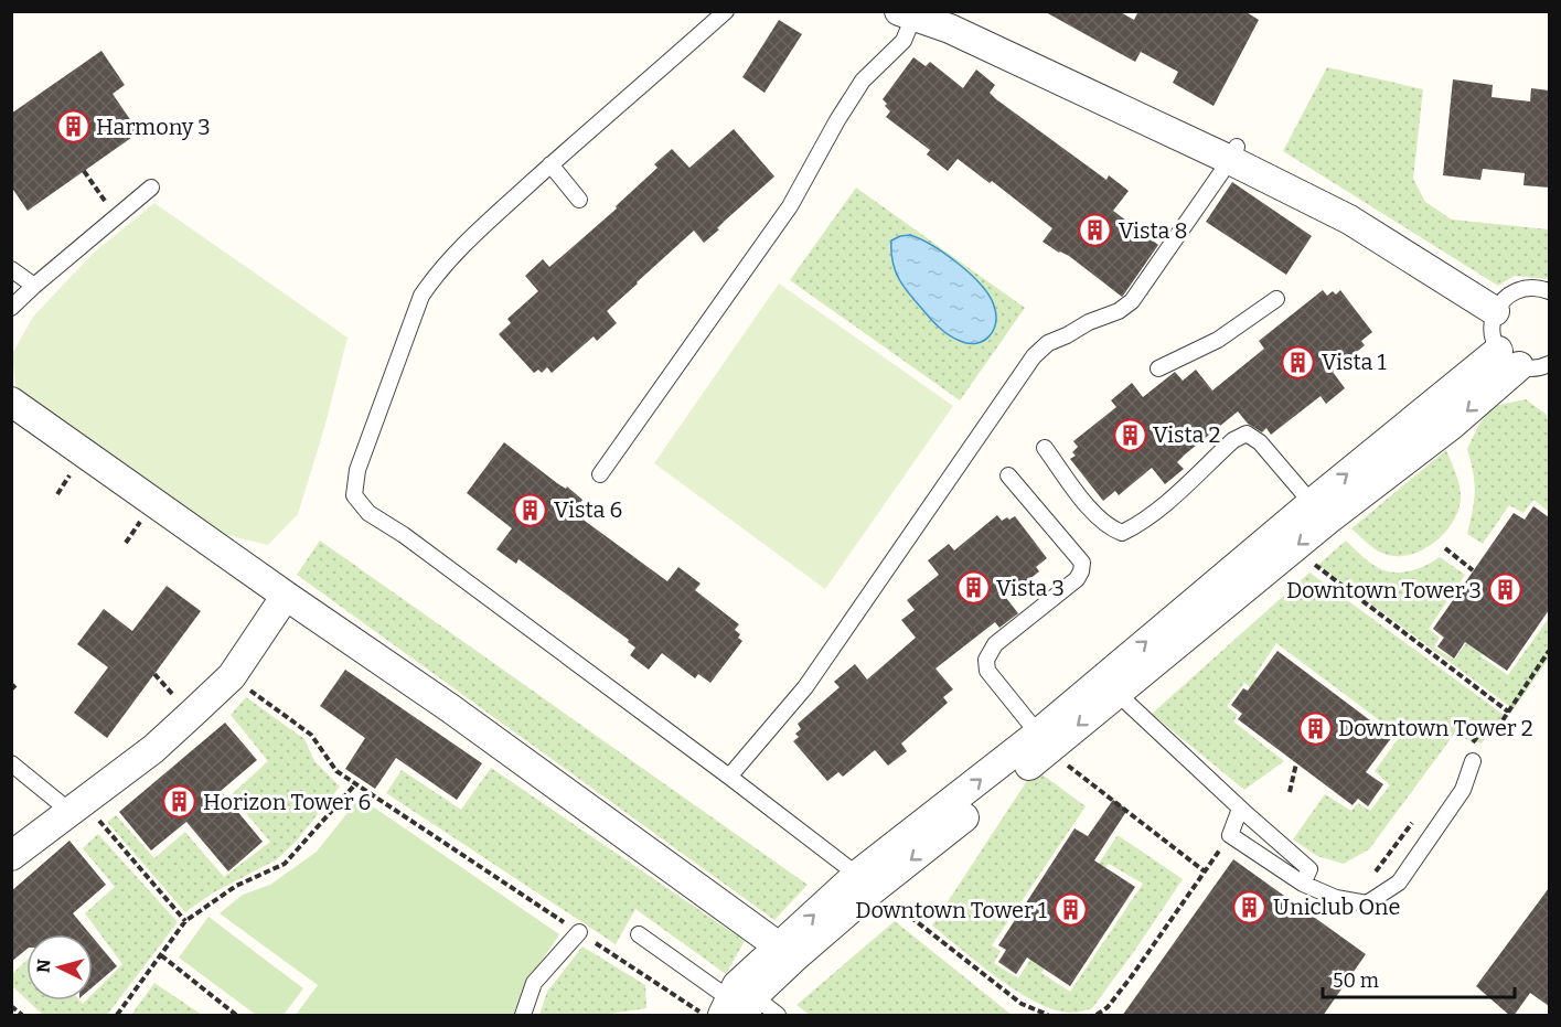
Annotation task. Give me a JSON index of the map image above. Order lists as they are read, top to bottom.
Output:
{
  "places": {
    "building": [
      "Harmony 3",
      "Vista 8",
      "Vista 1",
      "Vista 2",
      "Vista 6",
      "Vista 3",
      "Downtown Tower 3",
      "Downtown Tower 2",
      "Horizon Tower 6",
      "Uniclub One",
      "Downtown Tower 1"
    ]
  },
  "scale_bar": "50 m",
  "north": "left"
}
